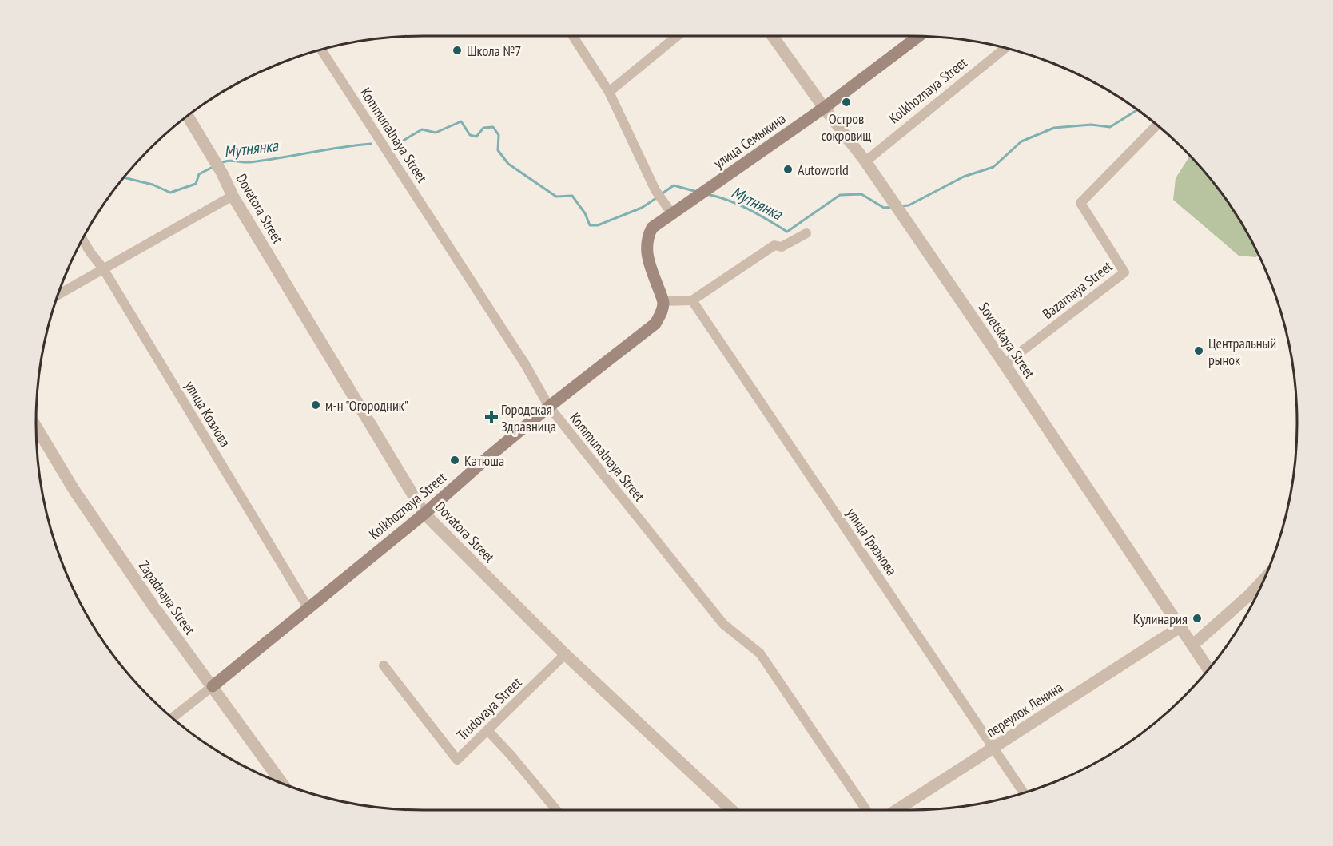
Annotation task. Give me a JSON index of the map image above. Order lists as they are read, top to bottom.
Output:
{
  "streets": {
    "main road": ["Kolkhoznaya Street", "улица Семыкина"],
    "street": [
      "Kommunalnaya Street",
      "Dovatora Street",
      "Bazarnaya Street",
      "Sovetskaya Street",
      "улица Козлова",
      "улица Грязнова",
      "Zapadnaya Street",
      "Trudovaya Street",
      "переулок Ленина"
    ]
  },
  "crossings": [
    ["Kolkhoznaya Street", "Kommunalnaya Street"],
    ["Kolkhoznaya Street", "улица Семыкина"],
    ["Kolkhoznaya Street", "Dovatora Street"],
    ["Kolkhoznaya Street", "Sovetskaya Street"],
    ["Kolkhoznaya Street", "улица Козлова"],
    ["Kolkhoznaya Street", "Zapadnaya Street"],
    ["улица Семыкина", "Sovetskaya Street"],
    ["Dovatora Street", "Trudovaya Street"],
    ["Bazarnaya Street", "Sovetskaya Street"],
    ["Sovetskaya Street", "переулок Ленина"],
    ["улица Грязнова", "переулок Ленина"]
  ],
  "water": ["Мутнянка"],
  "places": {
    "other": [
      "Школа №7",
      "Остров сокровищ",
      "Autoworld",
      "Центральный рынок",
      "м-н \"Огородник\"",
      "Катюша",
      "Кулинария"
    ],
    "health": ["Городская Здравница"]
  }
}
